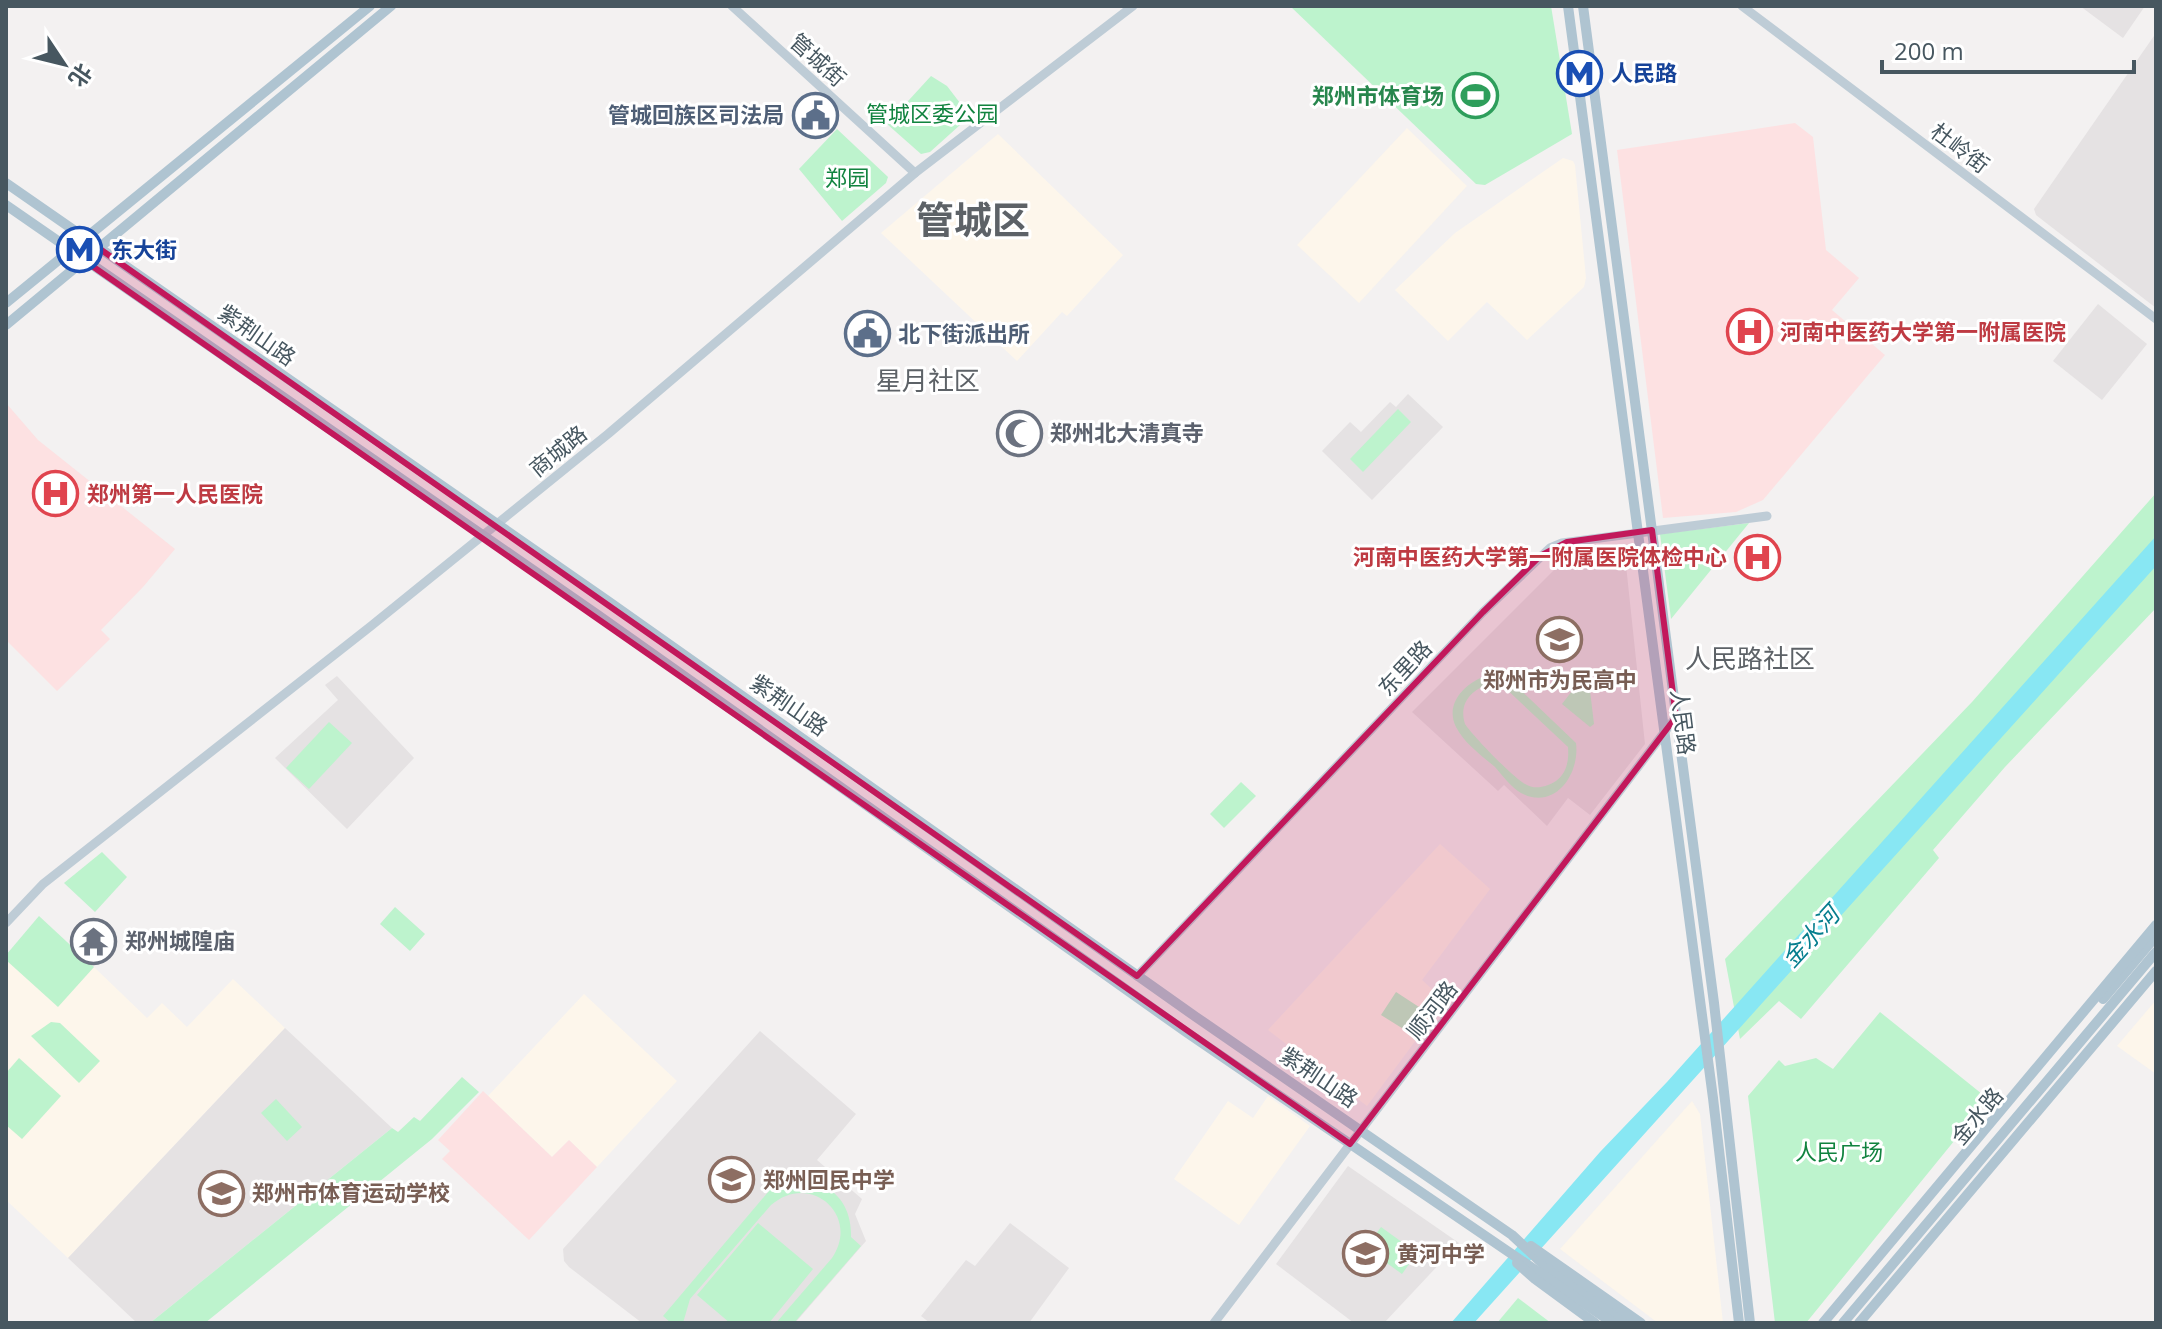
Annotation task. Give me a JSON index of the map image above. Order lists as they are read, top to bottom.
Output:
{
  "streets": {
    "main road": ["紫荆山路", "人民路", "金水路"],
    "street": [
      "管城街",
      "杜岭街",
      "商城路",
      "东里路",
      "顺河路"
    ]
  },
  "crossings": [
    ["管城街", "商城路"],
    ["紫荆山路", "商城路"],
    ["紫荆山路", "东里路"],
    ["紫荆山路", "顺河路"],
    ["东里路", "人民路"],
    ["人民路", "顺河路"]
  ],
  "districts": ["管城区", "星月社区", "人民路社区"],
  "water": ["金水河"],
  "parks": ["管城区委公园", "郑园", "人民广场"],
  "places": {
    "metro station": ["人民路", "东大街"],
    "sports": ["郑州市体育场"],
    "public building": ["管城回族区司法局", "北下街派出所"],
    "hospital": ["河南中医药大学第一附属医院", "郑州第一人民医院", "河南中医药大学第一附属医院体检中心"],
    "mosque": ["郑州北大清真寺"],
    "school or university": [
      "郑州市为民高中",
      "郑州回民中学",
      "郑州市体育运动学校",
      "黄河中学"
    ],
    "temple": ["郑州城隍庙"]
  },
  "scale_bar": "200 m",
  "north": "bottom right"
}
